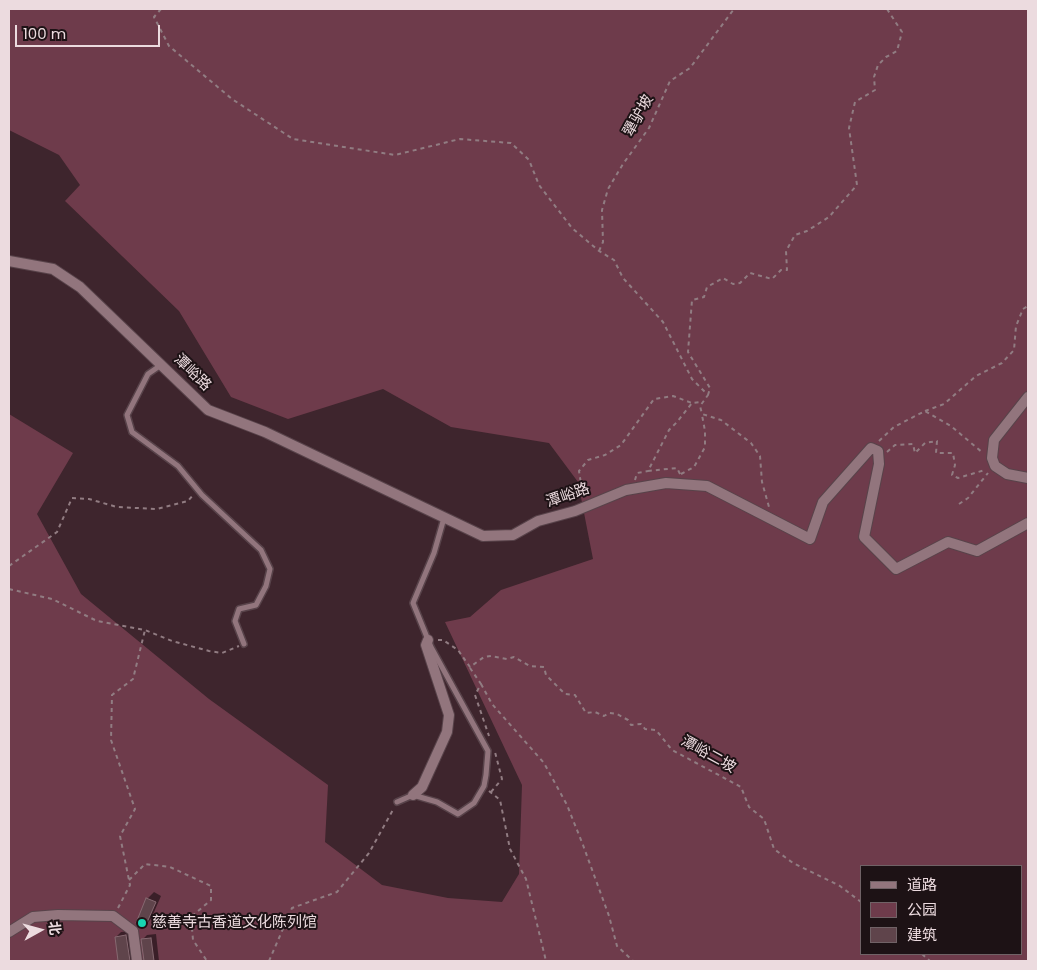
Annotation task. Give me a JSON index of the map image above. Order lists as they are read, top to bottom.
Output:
{
  "streets": {
    "street": ["潭峪路"],
    "path": ["犟驴坡", "潭峪二坡"]
  },
  "places": ["慈善寺古香道文化陈列馆"],
  "legend": ["道路", "公园", "建筑"],
  "scale_bar": "100 m",
  "north": "right"
}
